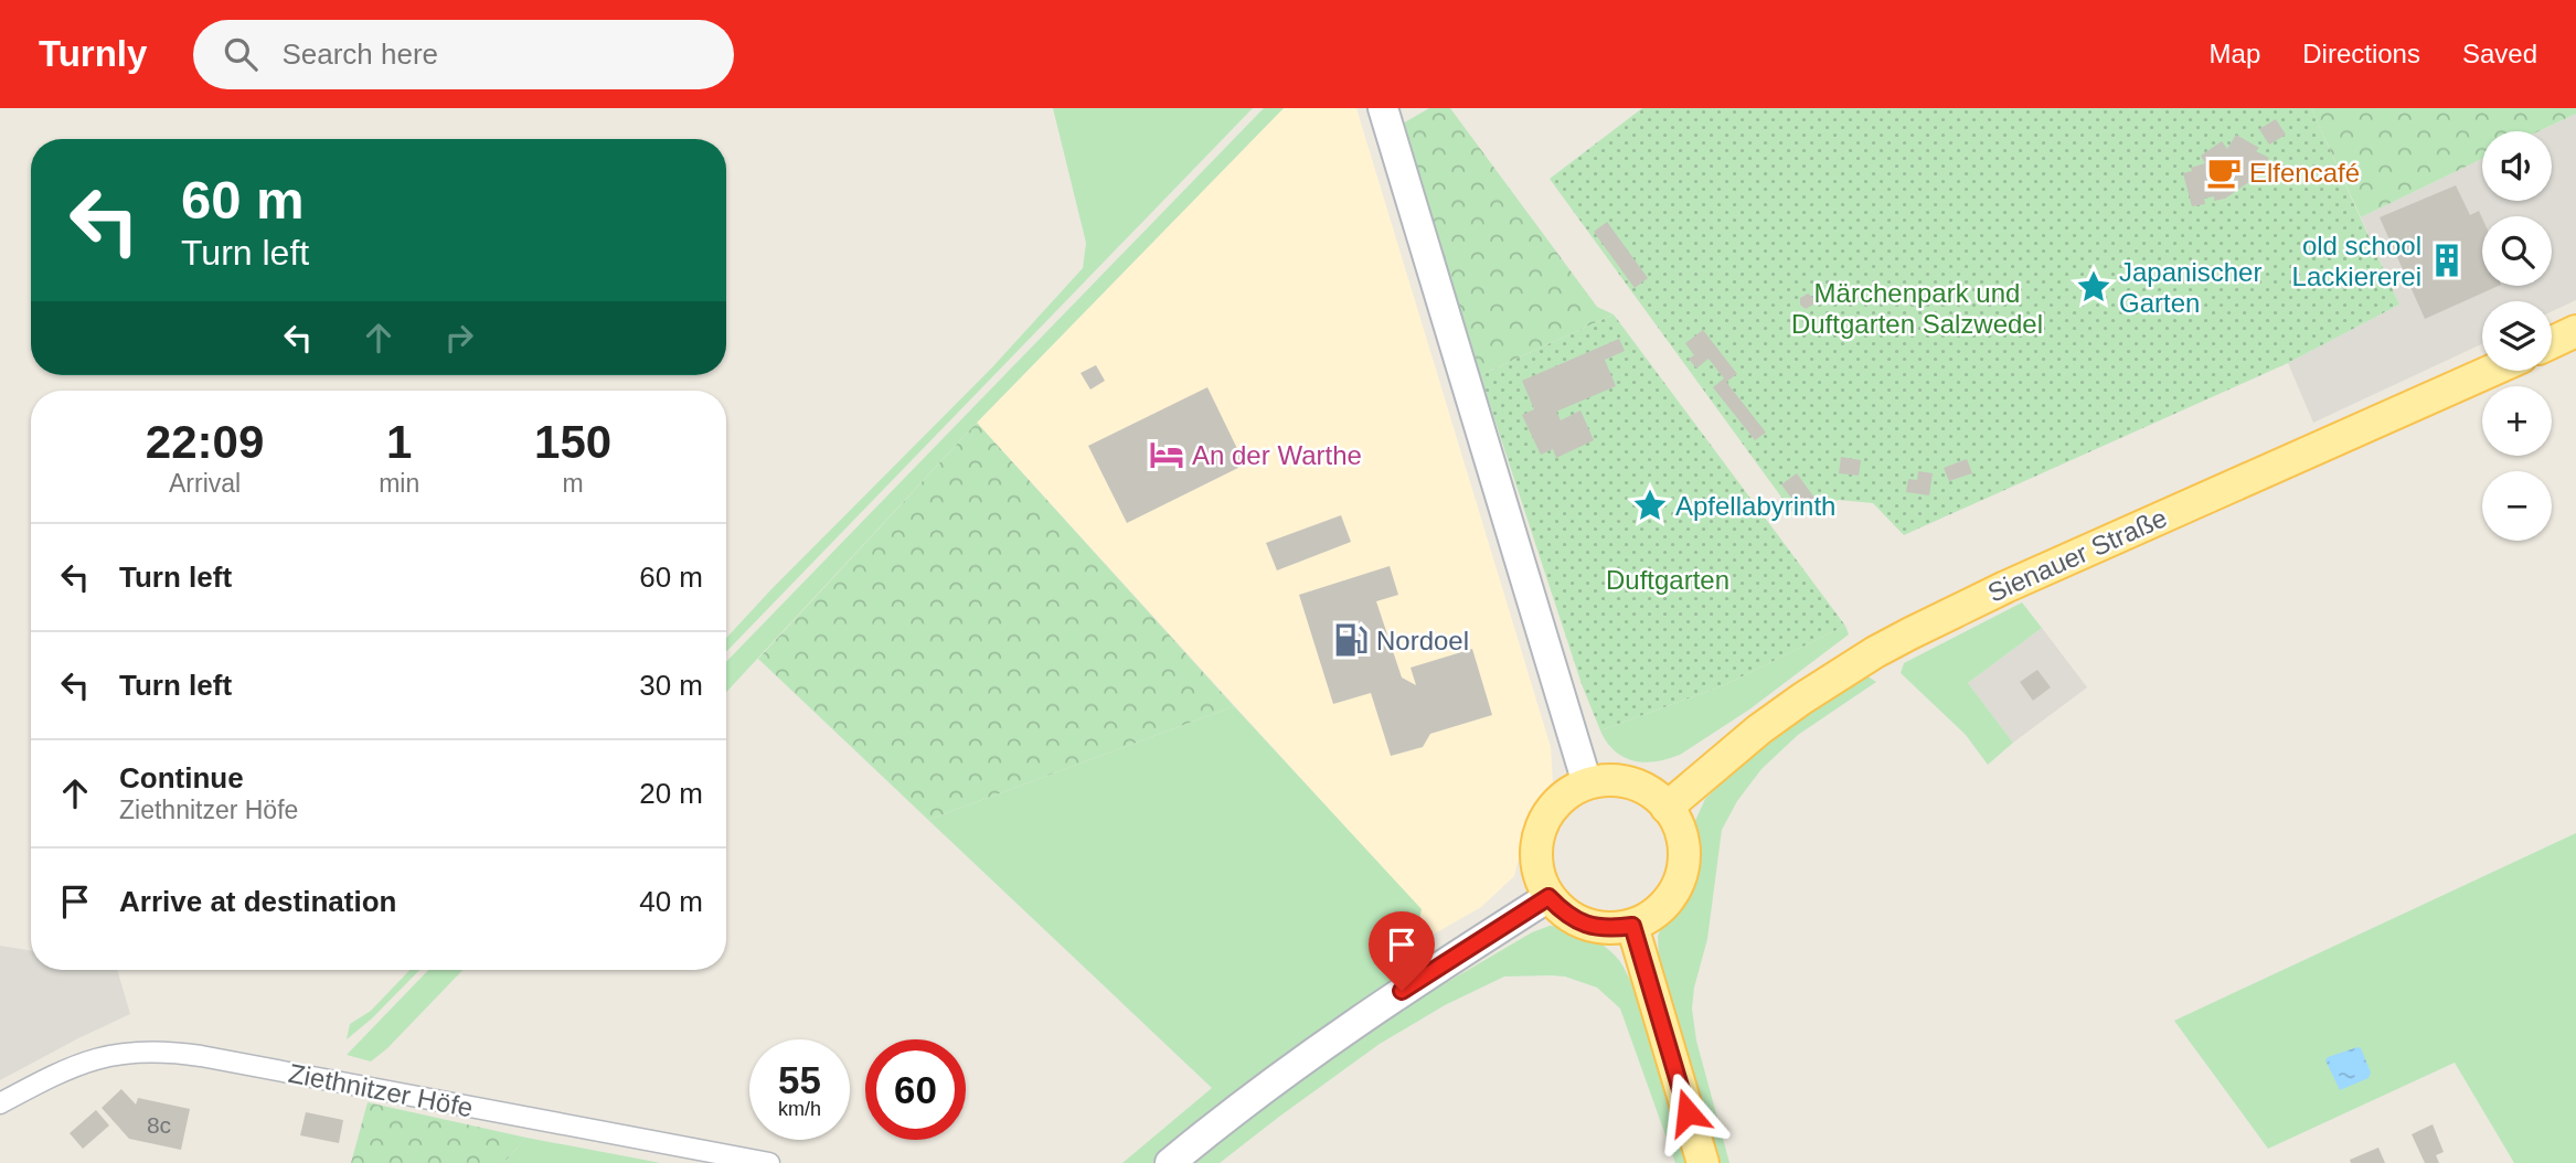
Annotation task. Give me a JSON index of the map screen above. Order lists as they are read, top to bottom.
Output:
{
  "streets": {
    "main road": ["Sienauer Straße"],
    "street": ["Ziethnitzer Höfe"]
  },
  "parks": ["Märchenpark und Duftgarten Salzwedel", "Duftgarten"],
  "places": {
    "cafe": ["Elfencafé"],
    "building": ["old school Lackiererei"],
    "place": ["Japanischer Garten", "Apfellabyrinth"],
    "hotel": ["An der Warthe"],
    "fuel station": ["Nordoel"]
  },
  "house_numbers": ["8c"],
  "page": {
    "header": "Turnly",
    "search": "Search here",
    "nav": ["Map", "Directions", "Saved"],
    "map_buttons": ["+", "−"],
    "turn": ["60 m", "Turn left"],
    "eta": [
      "22:09",
      "Arrival",
      "1",
      "min",
      "150",
      "m"
    ],
    "list": [
      {
        "name": "Turn left",
        "value": "60 m"
      },
      {
        "name": "Turn left",
        "value": "30 m"
      },
      {
        "name": "Continue",
        "note": "Ziethnitzer Höfe",
        "value": "20 m"
      },
      {
        "name": "Arrive at destination",
        "value": "40 m"
      }
    ],
    "speed": "55 km/h",
    "limit": "60"
  }
}
